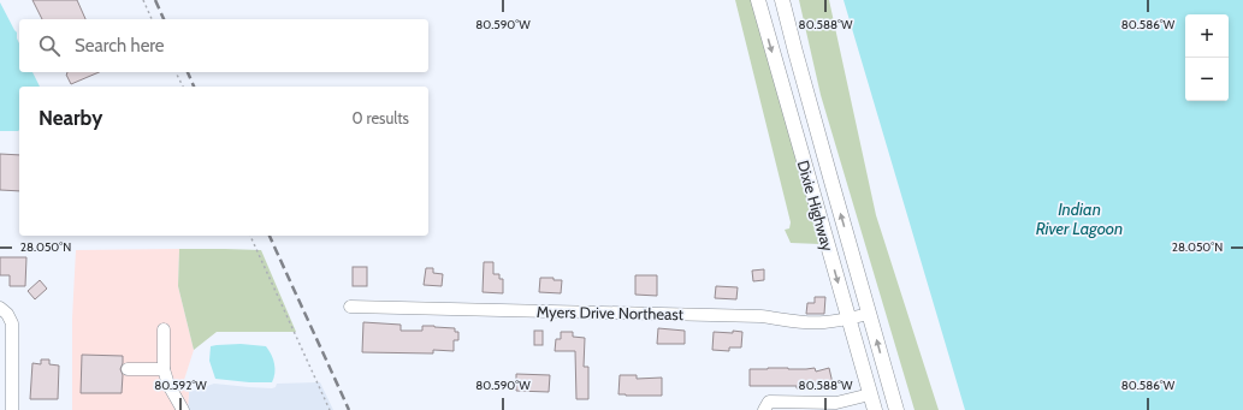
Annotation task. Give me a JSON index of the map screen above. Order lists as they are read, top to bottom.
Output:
{
  "streets": {
    "main road": ["Dixie Highway"],
    "street": ["Myers Drive Northeast"]
  },
  "crossings": [
    ["Dixie Highway", "Myers Drive Northeast"]
  ],
  "water": ["Indian River Lagoon"],
  "page": {
    "map_buttons": ["+", "−"],
    "search": "Search here",
    "heading": ["Nearby", "0 results"]
  },
  "coordinates": [
    "80.590°W",
    "80.588°W",
    "80.586°W",
    "28.050°N",
    "80.592°W"
  ]
}
